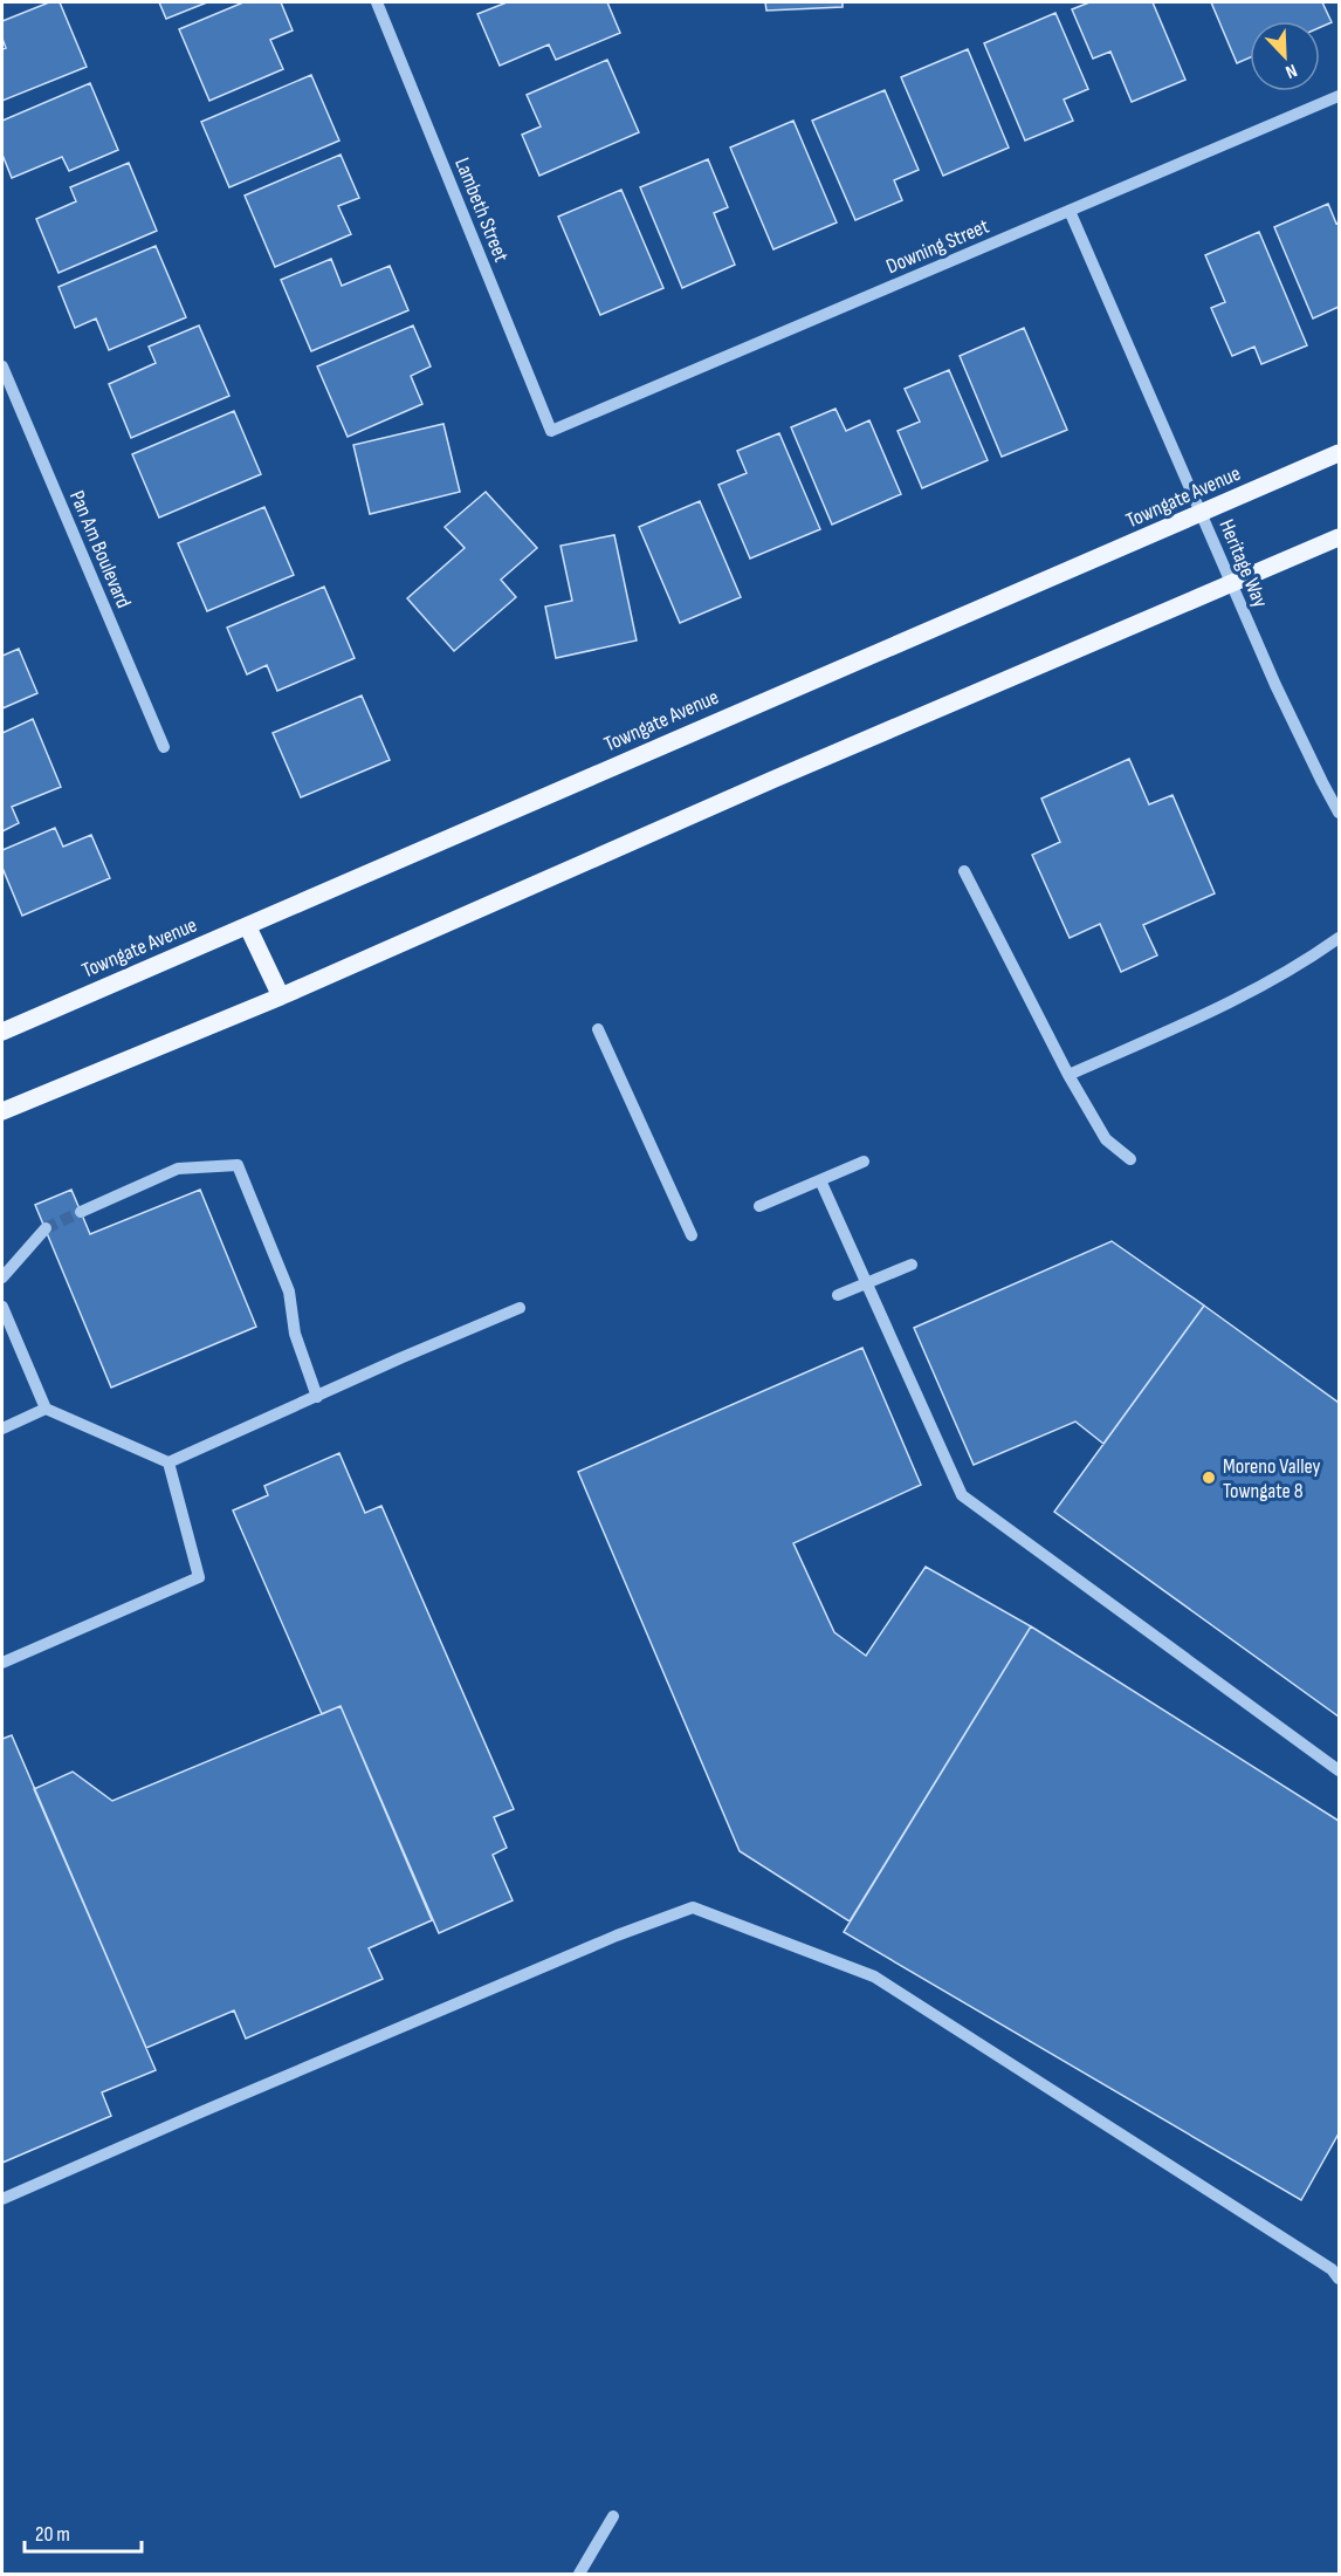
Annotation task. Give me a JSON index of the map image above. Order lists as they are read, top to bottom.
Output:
{
  "streets": {
    "main road": ["Towngate Avenue"],
    "street": [
      "Lambeth Street",
      "Downing Street",
      "Pan Am Boulevard",
      "Heritage Way"
    ]
  },
  "crossings": [
    ["Lambeth Street", "Downing Street"],
    ["Downing Street", "Heritage Way"],
    ["Towngate Avenue", "Heritage Way"]
  ],
  "places": ["Moreno Valley Towngate 8"],
  "scale_bar": "20 m",
  "north": "bottom right"
}
